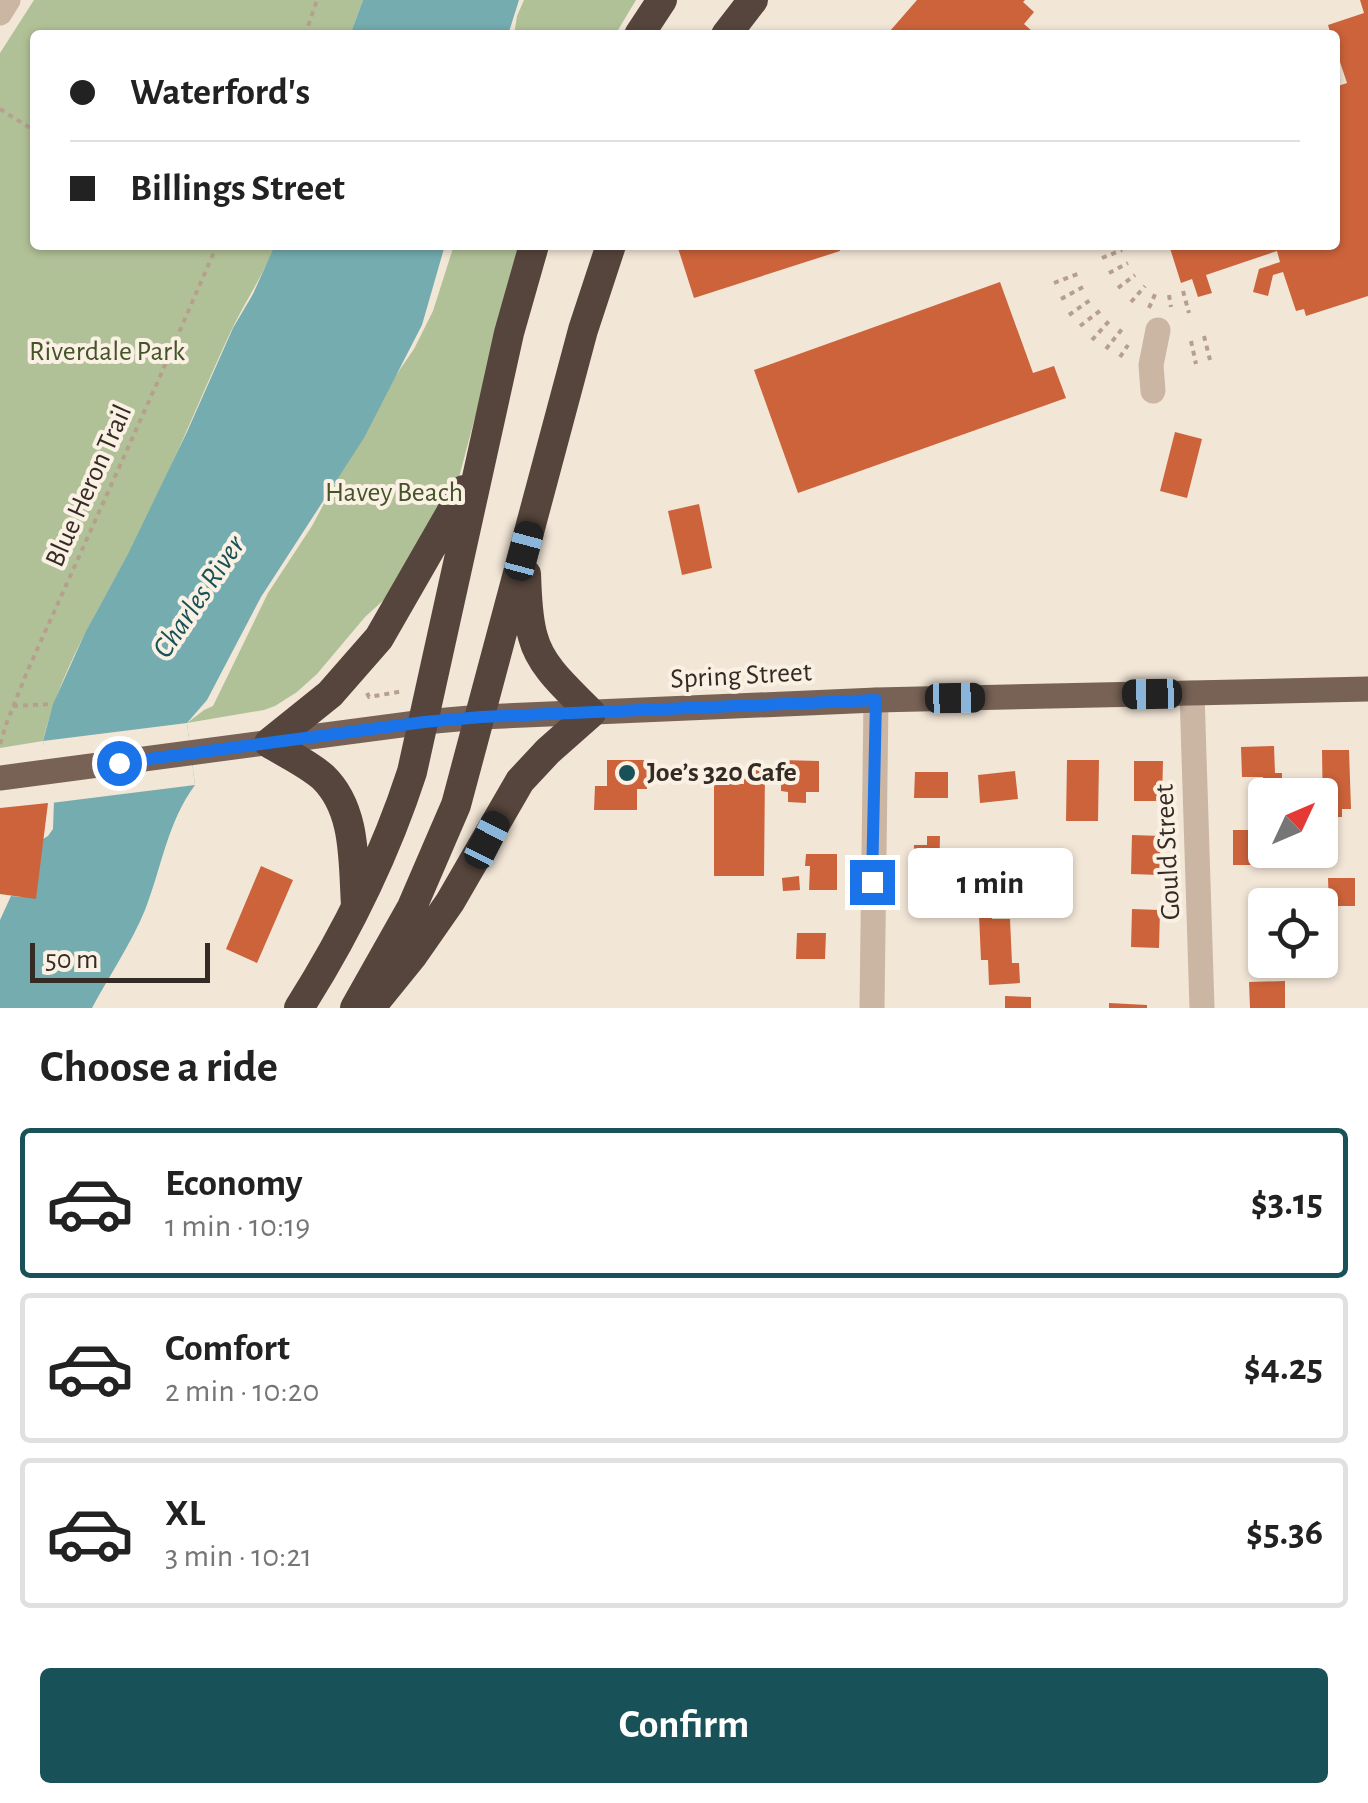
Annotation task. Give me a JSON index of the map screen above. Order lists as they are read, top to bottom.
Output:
{
  "streets": {
    "main road": ["Spring Street"],
    "street": ["Gould Street"],
    "path": ["Blue Heron Trail"]
  },
  "crossings": [
    ["Spring Street", "Gould Street"]
  ],
  "water": ["Charles River"],
  "parks": ["Riverdale Park", "Havey Beach"],
  "places": ["Joe’s 320 Cafe"],
  "scale_bar": "50 m",
  "north": "top right",
  "page": {
    "banner": ["Waterford's", "Billings Street"],
    "bubble": "1 min",
    "scale": "50 m",
    "heading": "Choose a ride",
    "list": [
      {
        "name": "Economy",
        "note": "1 min · 10:19",
        "value": "$3.15"
      },
      {
        "name": "Comfort",
        "note": "2 min · 10:20",
        "value": "$4.25"
      },
      {
        "name": "XL",
        "note": "3 min · 10:21",
        "value": "$5.36"
      }
    ],
    "buttons": "Confirm"
  }
}
